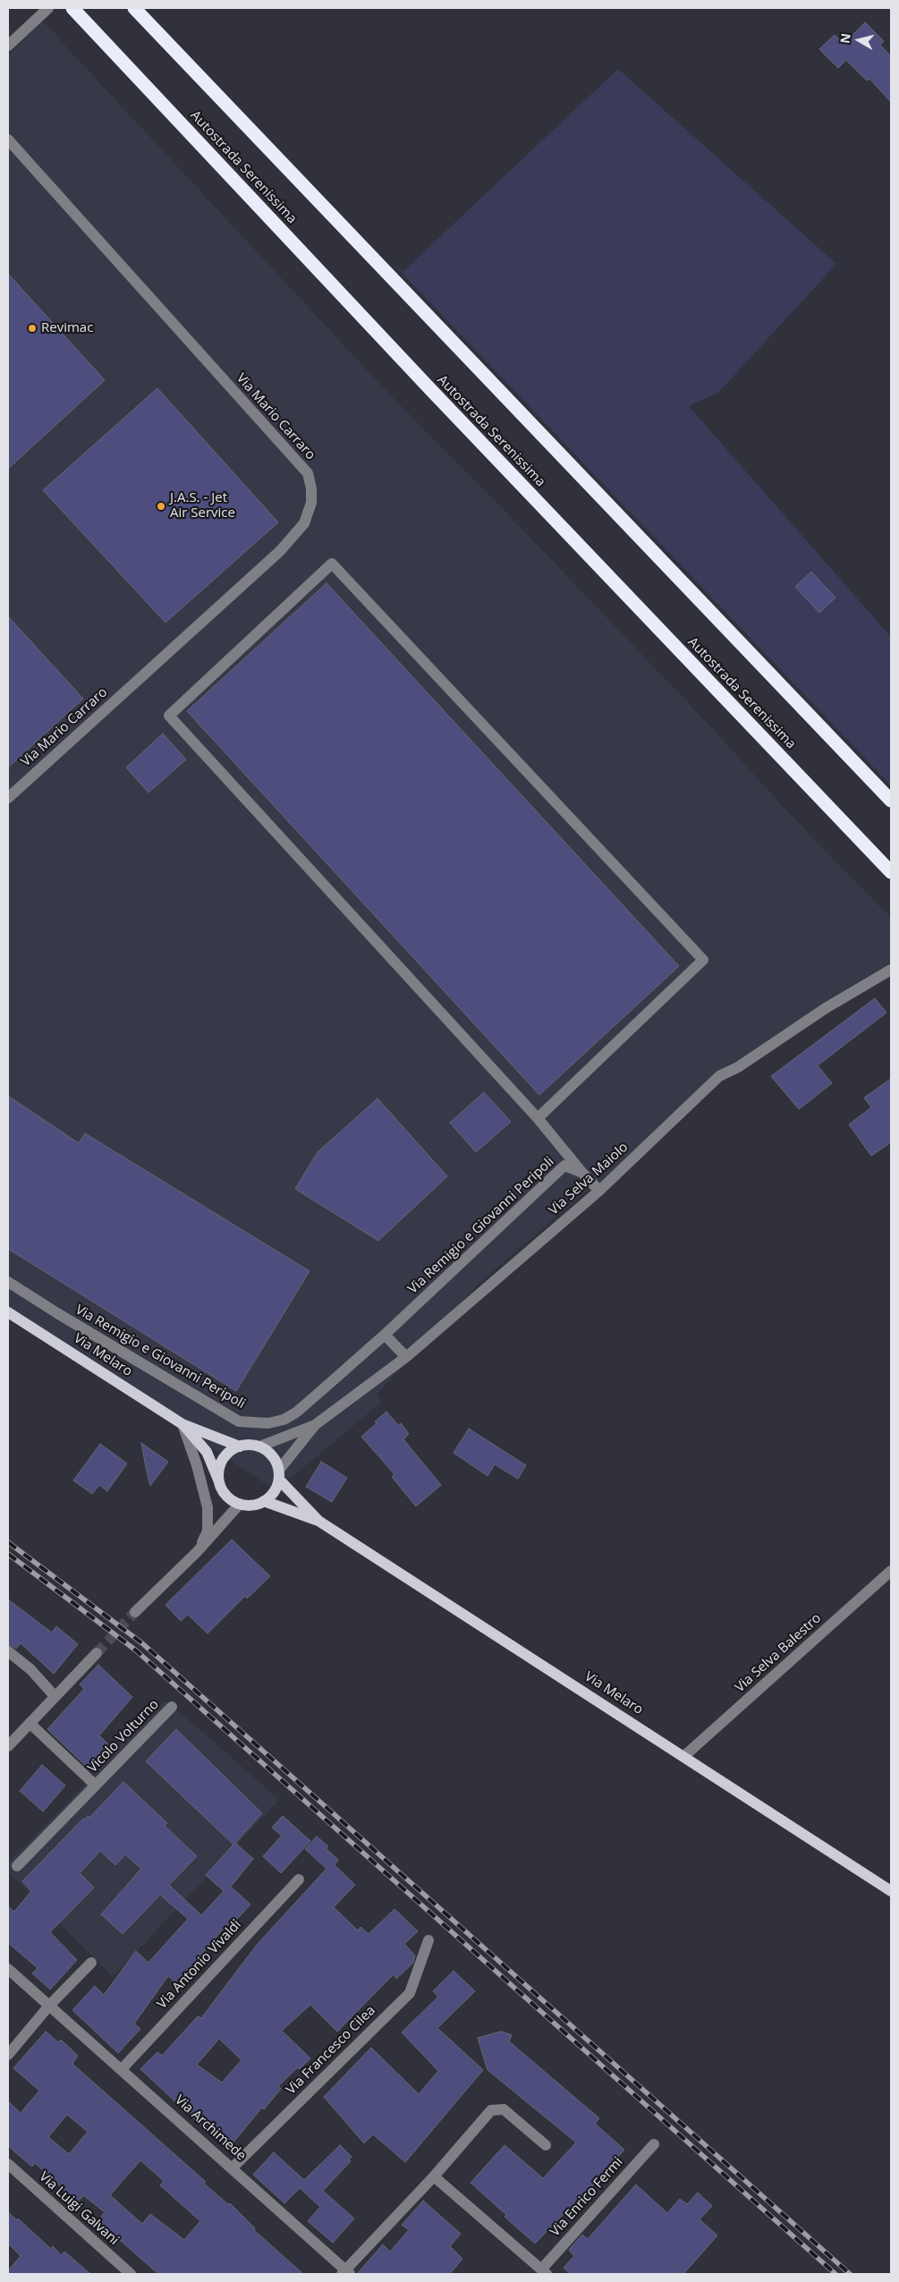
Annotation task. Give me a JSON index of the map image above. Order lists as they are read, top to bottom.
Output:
{
  "streets": {
    "highway": ["Autostrada Serenissima"],
    "main road": ["Via Melaro"],
    "street": [
      "Via Mario Carraro",
      "Via Selva Maiolo",
      "Via Remigio e Giovanni Peripoli",
      "Via Selva Balestro",
      "Vicolo Volturno",
      "Via Antonio Vivaldi",
      "Via Francesco Cilea",
      "Via Archimede",
      "Via Enrico Fermi",
      "Via Luigi Galvani"
    ]
  },
  "crossings": [
    ["Via Selva Maiolo", "Via Melaro"],
    ["Via Melaro", "Via Selva Balestro"],
    ["Via Antonio Vivaldi", "Via Archimede"],
    ["Via Francesco Cilea", "Via Archimede"]
  ],
  "places": ["Revimac", "J.A.S. - Jet Air Service"],
  "north": "left"
}
